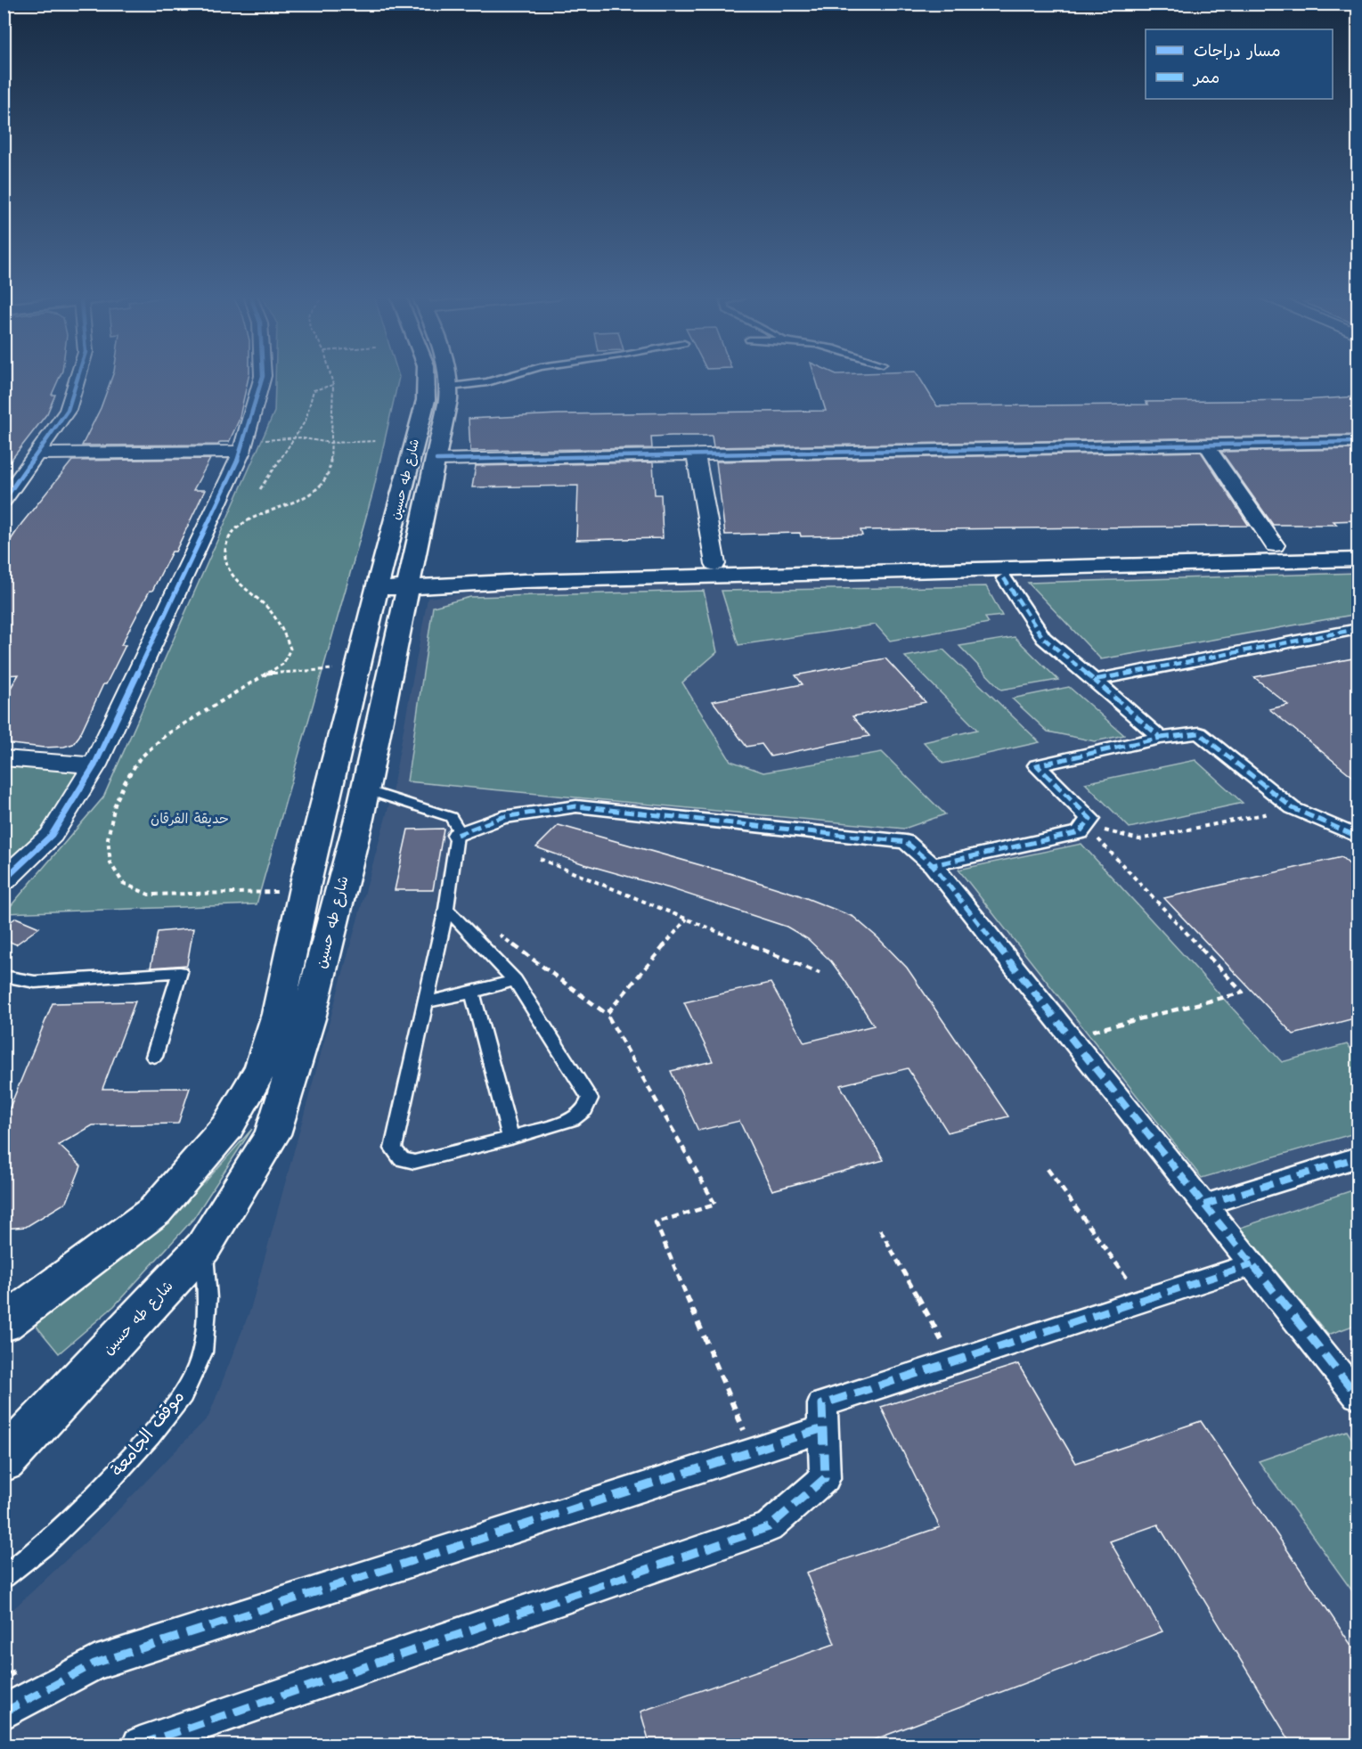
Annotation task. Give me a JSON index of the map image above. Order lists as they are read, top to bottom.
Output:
{
  "streets": {
    "main road": ["شارع طه حسين"],
    "lane": ["موقف الجامعة"]
  },
  "crossings": [
    ["شارع طه حسين", "موقف الجامعة"]
  ],
  "parks": ["حديقة الفرقان"],
  "legend": ["مسار دراجات", "ممر"]
}
